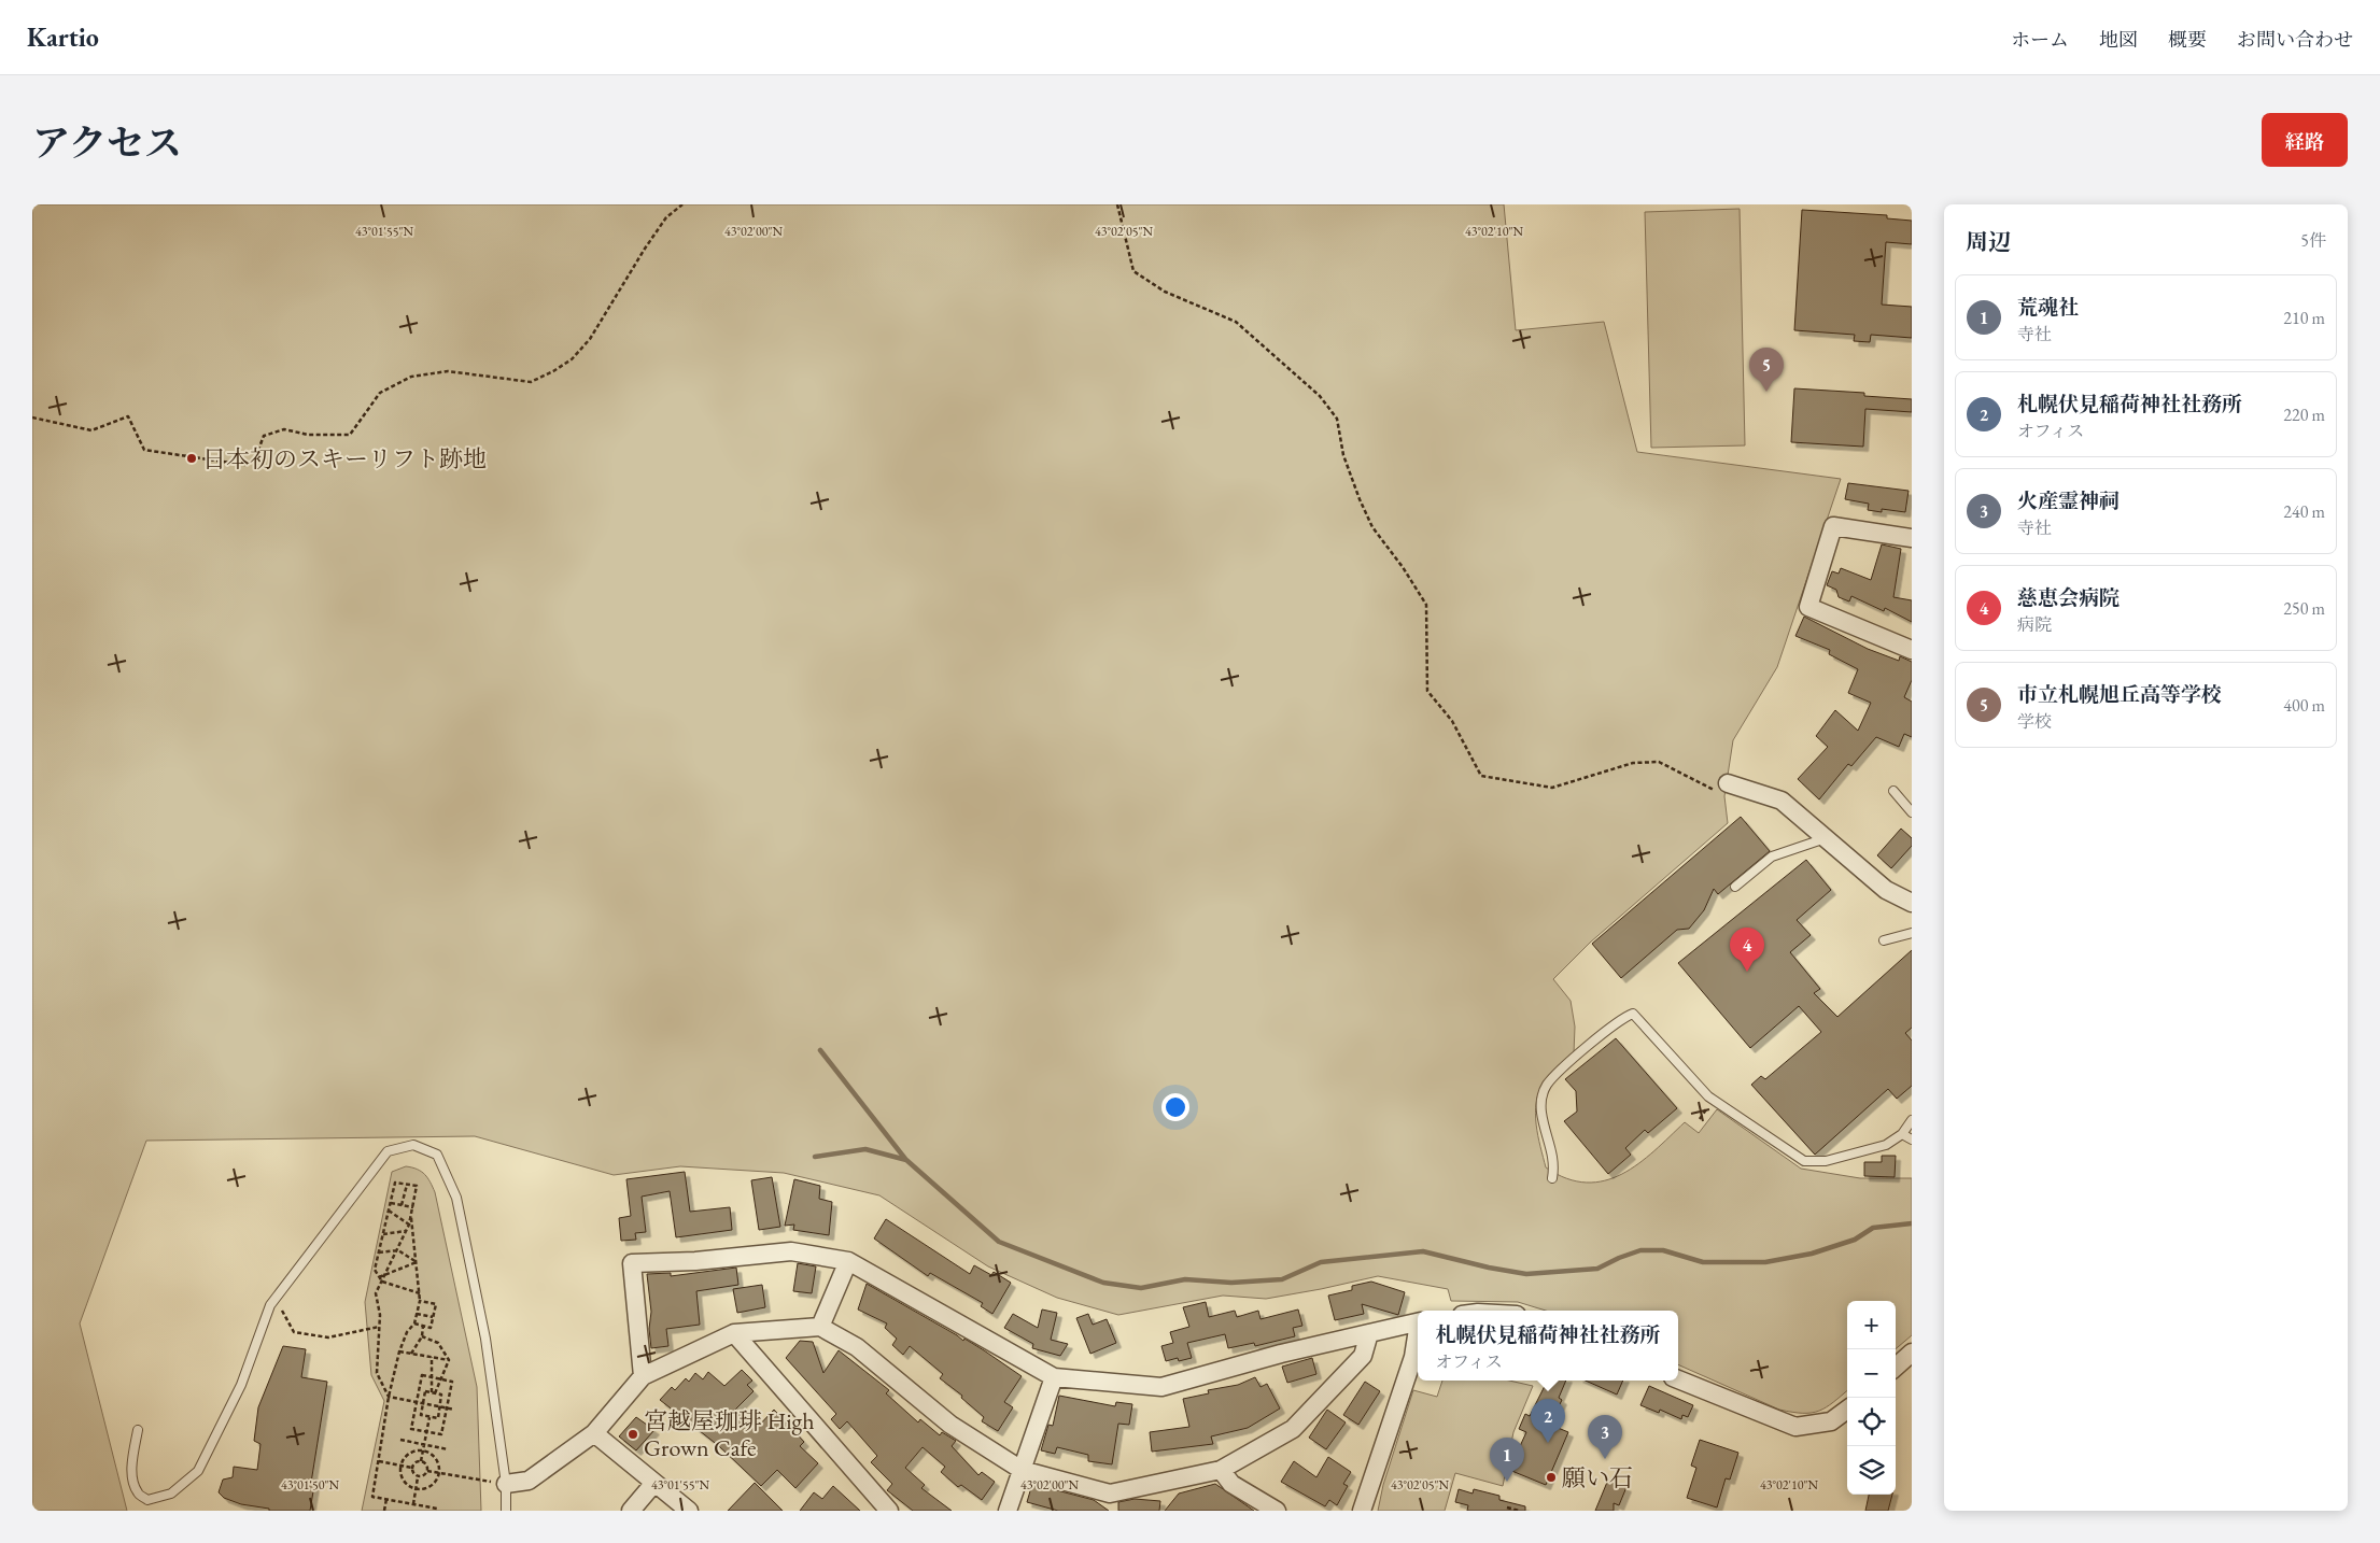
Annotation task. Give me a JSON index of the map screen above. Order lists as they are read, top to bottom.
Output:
{
  "places": ["日本初のスキーリフト跡地", "宮越屋珈琲 High Grown Cafe", "願い石"],
  "page": {
    "header": "Kartio",
    "nav": [
      "ホーム",
      "地図",
      "概要",
      "お問い合わせ"
    ],
    "title": "アクセス",
    "buttons": "経路",
    "heading": ["周辺", "5件"],
    "list": [
      {
        "mark": "1",
        "name": "荒魂社",
        "note": "寺社",
        "value": "210 m"
      },
      {
        "mark": "2",
        "name": "札幌伏見稲荷神社社務所",
        "note": "オフィス",
        "value": "220 m"
      },
      {
        "mark": "3",
        "name": "火産霊神祠",
        "note": "寺社",
        "value": "240 m"
      },
      {
        "mark": "4",
        "name": "慈恵会病院",
        "note": "病院",
        "value": "250 m"
      },
      {
        "mark": "5",
        "name": "市立札幌旭丘高等学校",
        "note": "学校",
        "value": "400 m"
      }
    ],
    "pins": [
      "5",
      "4",
      "2",
      "3",
      "1"
    ],
    "map_buttons": ["+", "−"],
    "popup": ["札幌伏見稲荷神社社務所", "オフィス"]
  },
  "coordinates": [
    "43°01'55\"N",
    "43°02'00\"N",
    "43°02'05\"N",
    "43°02'10\"N",
    "43°01'50\"N"
  ]
}
